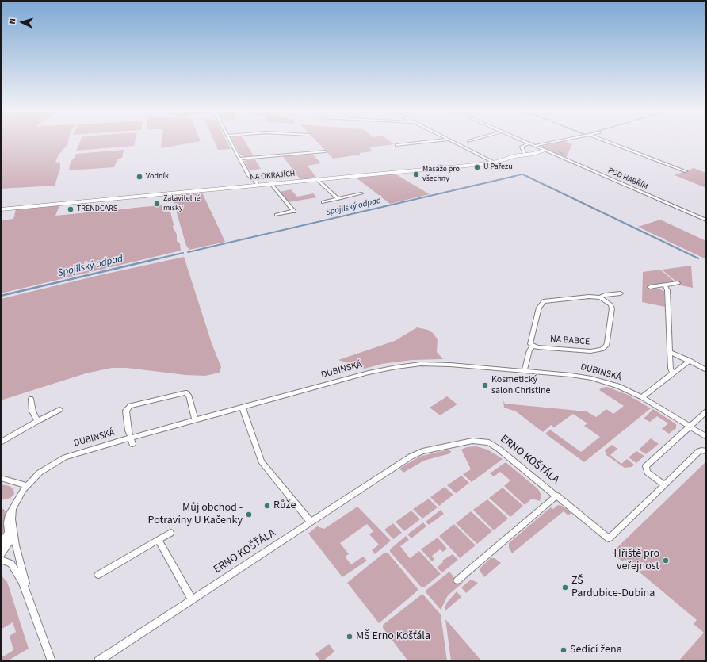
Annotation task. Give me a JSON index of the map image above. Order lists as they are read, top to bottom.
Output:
{
  "streets": {
    "street": [
      "NA OKRAJÍCH",
      "POD HABŘÍM",
      "NA BABCE",
      "DUBINSKÁ",
      "ERNO KOŠŤÁLA"
    ]
  },
  "crossings": [
    ["NA OKRAJÍCH", "POD HABŘÍM"]
  ],
  "water": ["Spojilský odpad"],
  "places": [
    "U Pařezu",
    "Masáže pro všechny",
    "Vodník",
    "Zatavitelné misky",
    "TRENDCARS",
    "Kosmetický salon Christine",
    "Růže",
    "Můj obchod - Potraviny U Kačenky",
    "Hřiště pro veřejnost",
    "ZŠ Pardubice-Dubina",
    "MŠ Erno Košťála",
    "Sedící žena"
  ],
  "north": "left"
}
